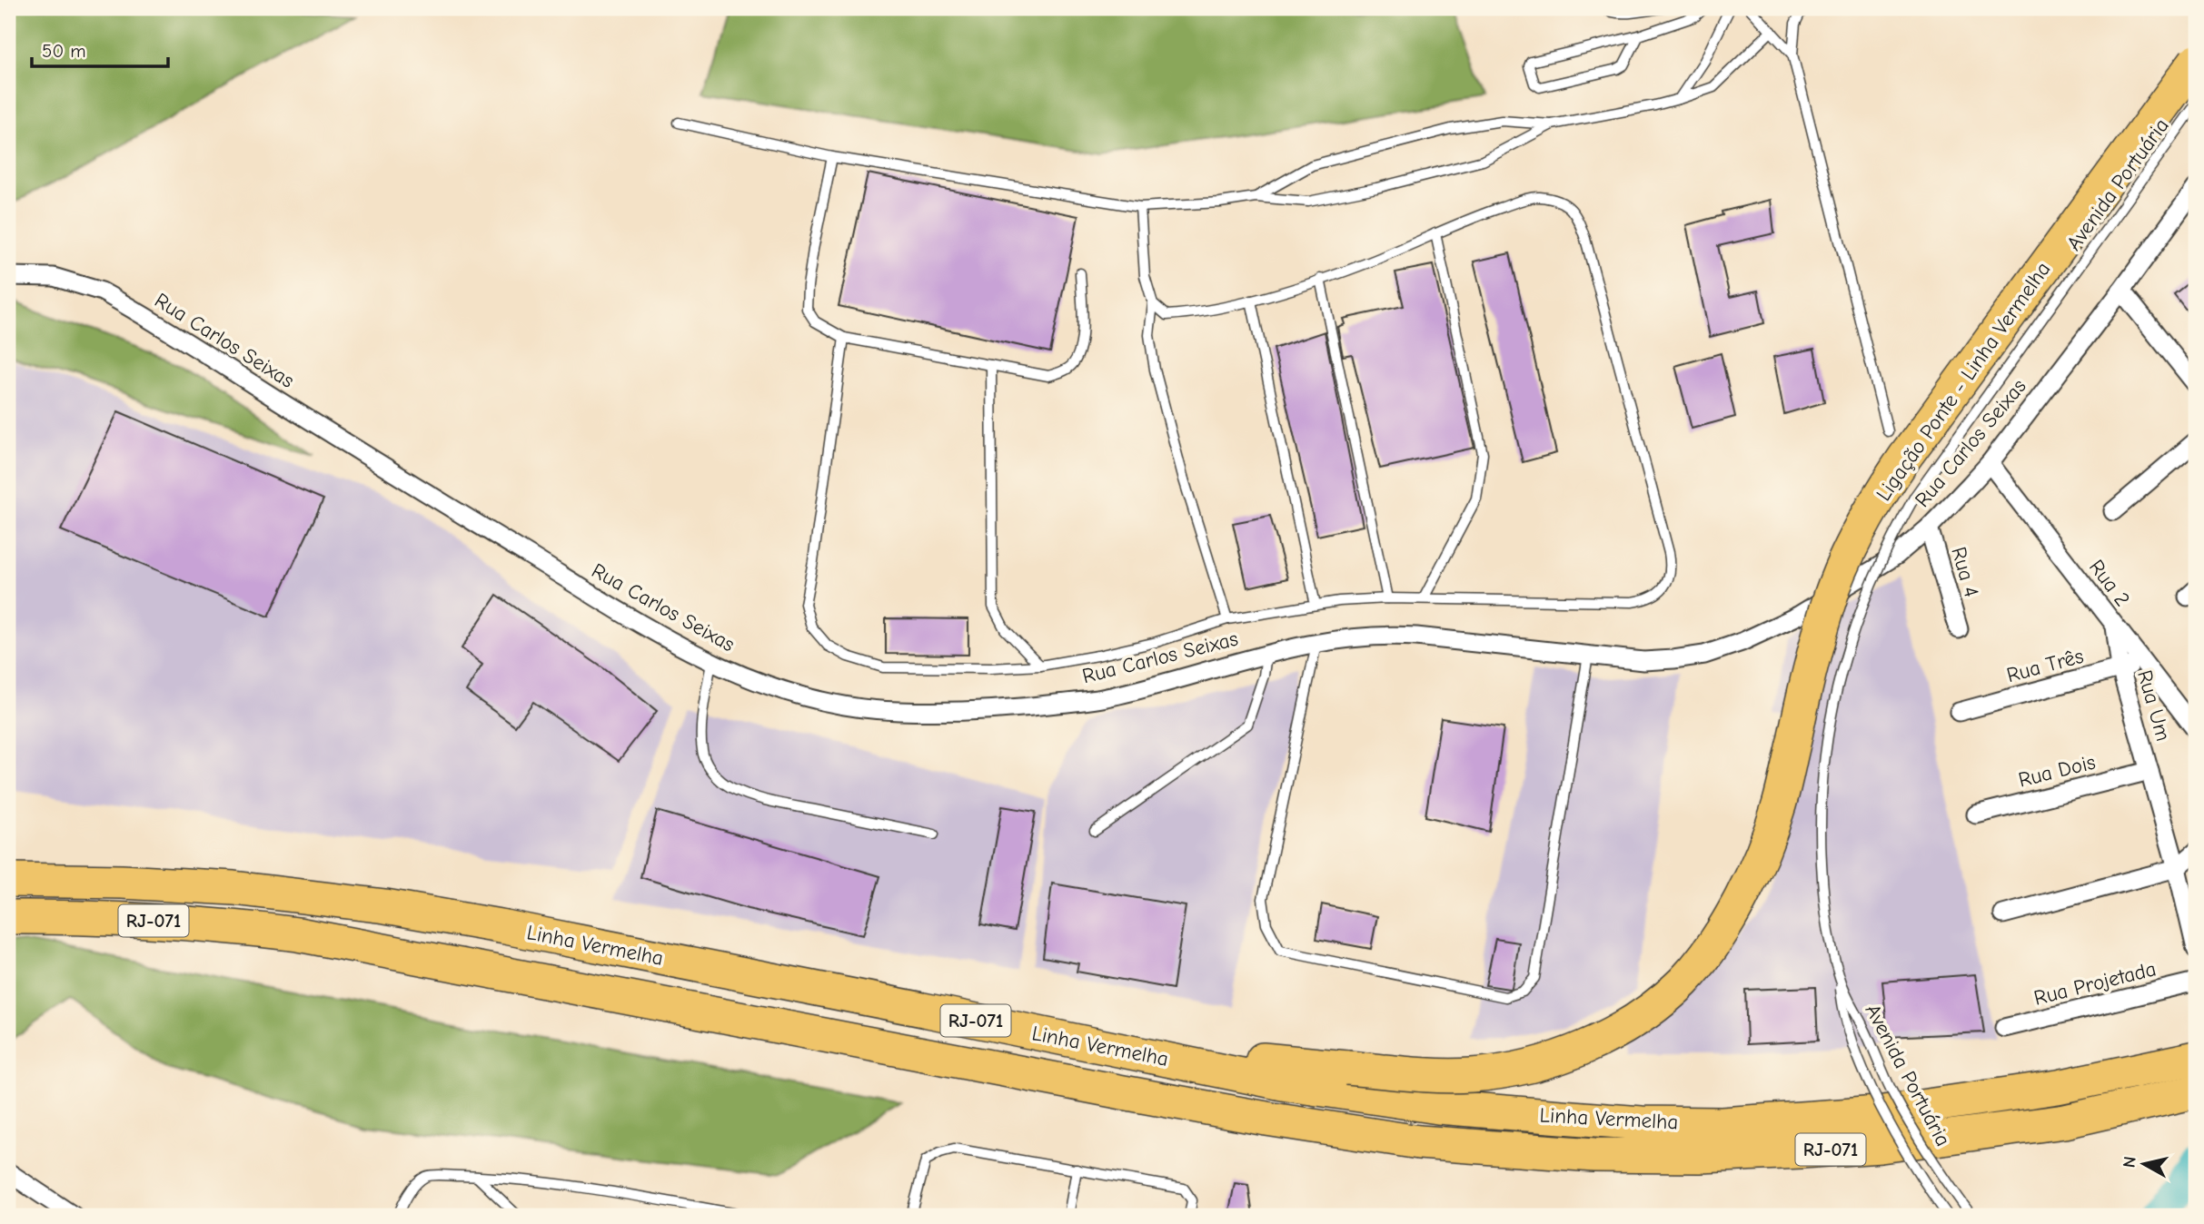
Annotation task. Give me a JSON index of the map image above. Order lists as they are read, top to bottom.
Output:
{
  "streets": {
    "highway": ["Ligação Ponte - Linha Vermelha", "RJ-071", "Linha Vermelha"],
    "street": [
      "Rua Carlos Seixas",
      "Rua 4",
      "Rua 2",
      "Rua Três",
      "Rua Um",
      "Rua Dois",
      "Rua Projetada"
    ],
    "lane": ["Avenida Portuária"]
  },
  "crossings": [
    ["Rua Carlos Seixas", "Rua 4"],
    ["Rua Carlos Seixas", "Rua 2"],
    ["Ligação Ponte - Linha Vermelha", "Linha Vermelha"],
    ["Rua 2", "Rua Três"],
    ["Rua 2", "Rua Um"],
    ["Rua Três", "Rua Um"],
    ["Rua Um", "Rua Dois"]
  ],
  "scale_bar": "50 m",
  "north": "left"
}
